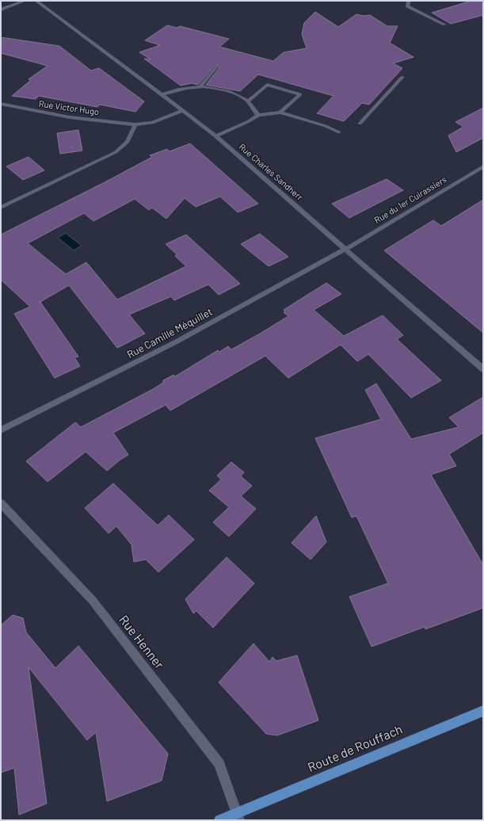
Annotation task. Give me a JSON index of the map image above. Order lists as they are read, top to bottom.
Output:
{
  "streets": {
    "main road": ["Route de Rouffach"],
    "street": [
      "Rue Victor Hugo",
      "Rue Charles Sandherr",
      "Rue du 1er Cuirassiers",
      "Rue Camille Méquillet",
      "Rue Henner"
    ]
  },
  "crossings": [
    ["Rue Victor Hugo", "Rue Charles Sandherr"],
    ["Rue Charles Sandherr", "Rue du 1er Cuirassiers"],
    ["Rue Charles Sandherr", "Rue Camille Méquillet"],
    ["Rue du 1er Cuirassiers", "Rue Camille Méquillet"],
    ["Rue Henner", "Route de Rouffach"]
  ]
}
